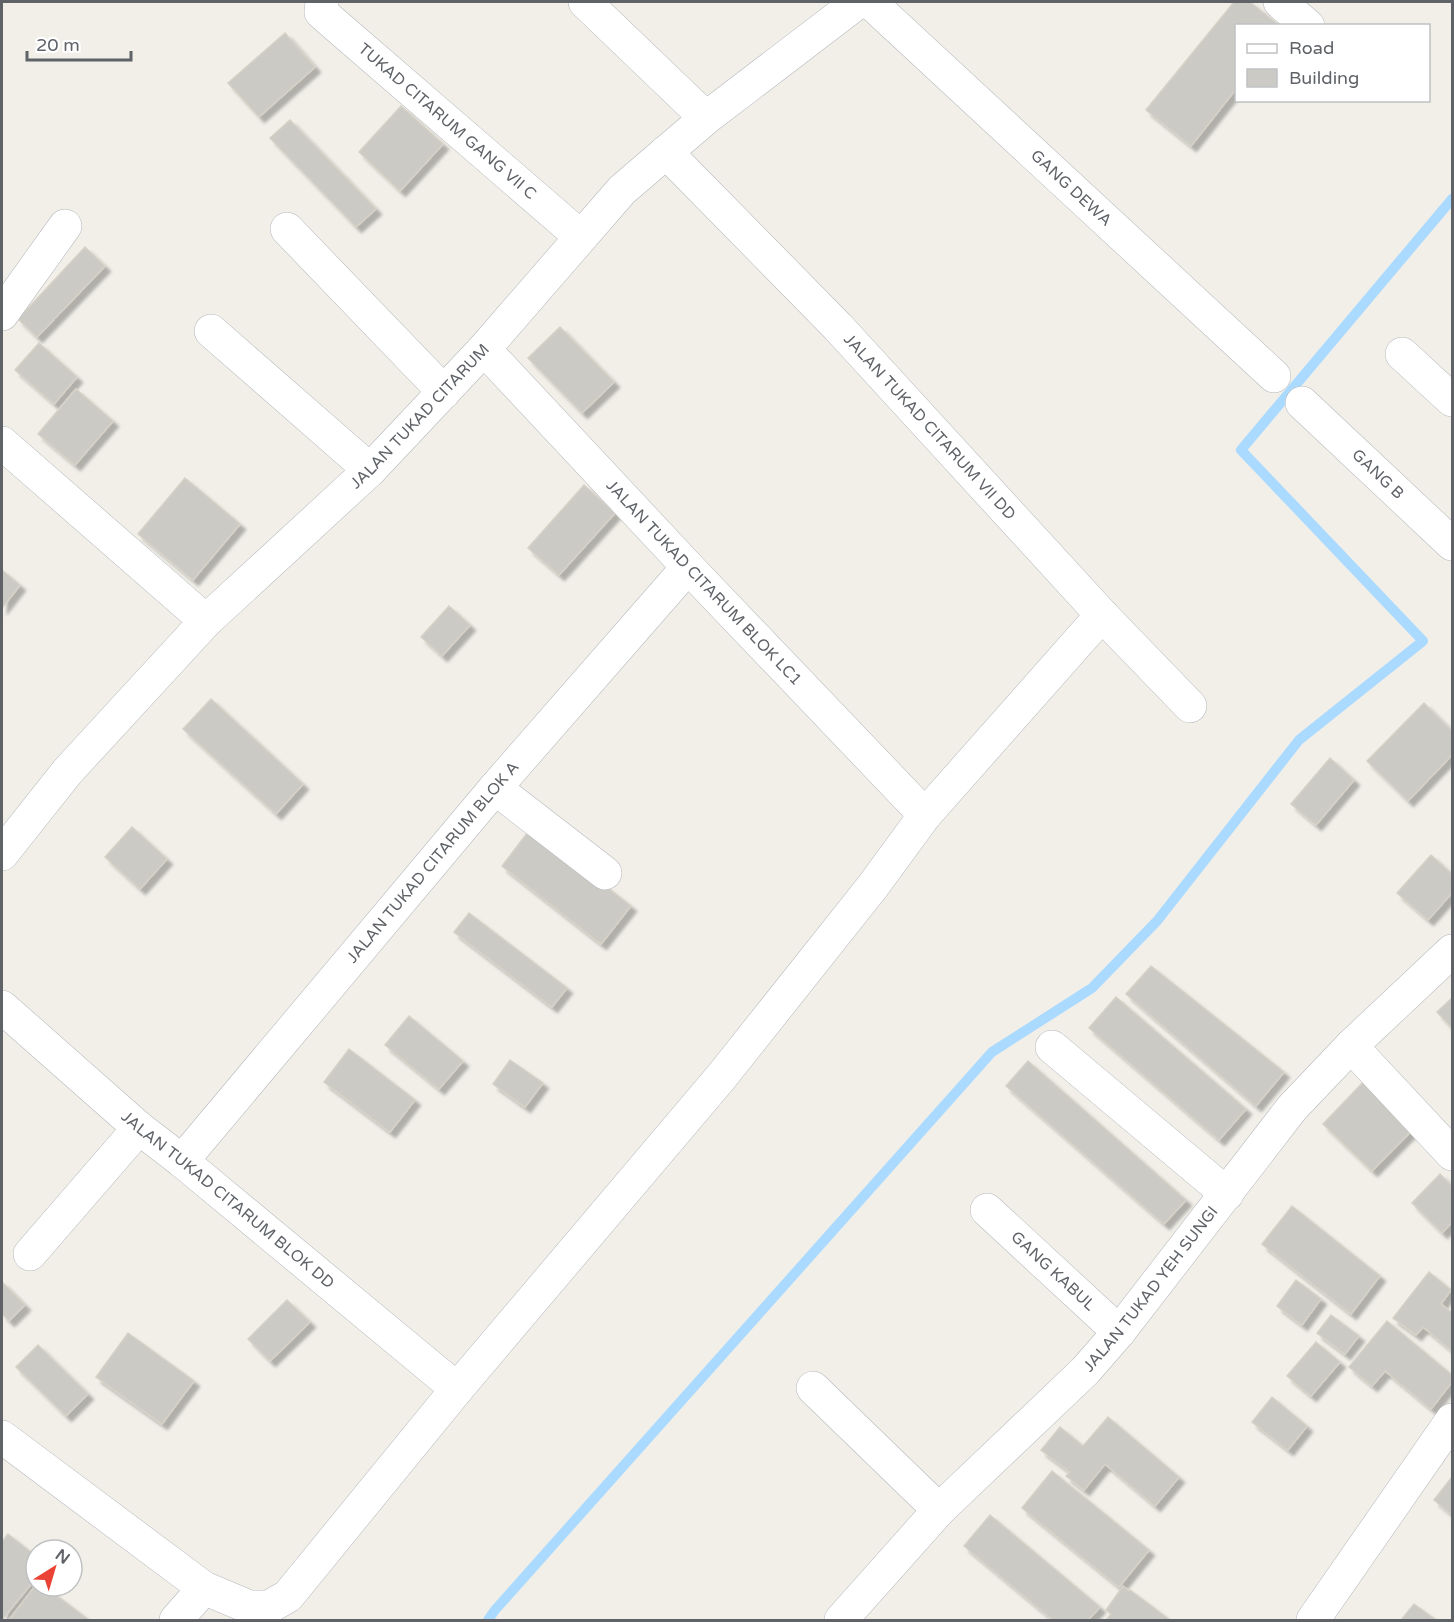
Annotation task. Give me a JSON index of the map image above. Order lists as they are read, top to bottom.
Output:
{
  "streets": {
    "street": [
      "TUKAD CITARUM GANG VII C",
      "GANG DEWA",
      "JALAN TUKAD CITARUM",
      "JALAN TUKAD CITARUM VII DD",
      "GANG B",
      "JALAN TUKAD CITARUM BLOK LC1",
      "JALAN TUKAD CITARUM BLOK A",
      "JALAN TUKAD CITARUM BLOK DD",
      "GANG KABUL",
      "JALAN TUKAD YEH SUNGI"
    ]
  },
  "crossings": [
    ["TUKAD CITARUM GANG VII C", "JALAN TUKAD CITARUM"],
    ["JALAN TUKAD CITARUM", "JALAN TUKAD CITARUM VII DD"],
    ["JALAN TUKAD CITARUM", "JALAN TUKAD CITARUM BLOK LC1"],
    ["JALAN TUKAD CITARUM BLOK LC1", "JALAN TUKAD CITARUM BLOK A"],
    ["JALAN TUKAD CITARUM BLOK A", "JALAN TUKAD CITARUM BLOK DD"],
    ["GANG KABUL", "JALAN TUKAD YEH SUNGI"]
  ],
  "legend": ["Road", "Building"],
  "scale_bar": "20 m",
  "north": "top right"
}
